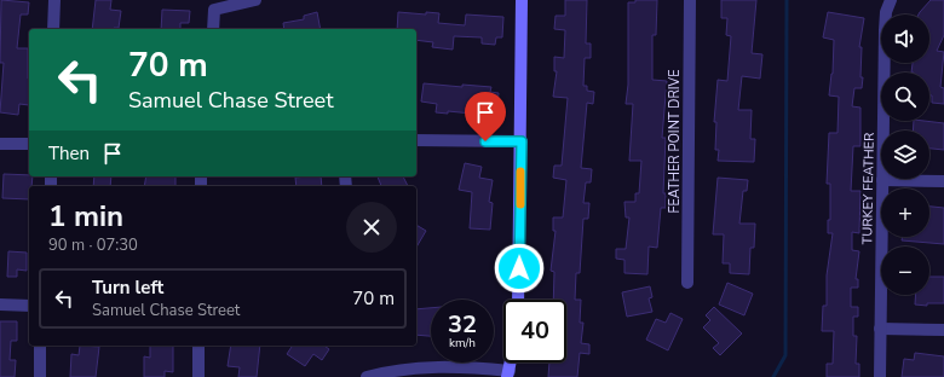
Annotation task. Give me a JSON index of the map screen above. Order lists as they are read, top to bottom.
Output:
{
  "streets": {
    "street": ["FEATHER POINT DRIVE", "TURKEY FEATHER"]
  },
  "page": {
    "map_buttons": ["+", "−"],
    "turn": ["70 m", "Samuel Chase Street"],
    "then": "Then",
    "heading": ["1 min", "90 m · 07:30"],
    "list": [
      {
        "name": "Turn left",
        "note": "Samuel Chase Street",
        "value": "70 m"
      }
    ],
    "speed": "32 km/h",
    "limit": "40"
  }
}
